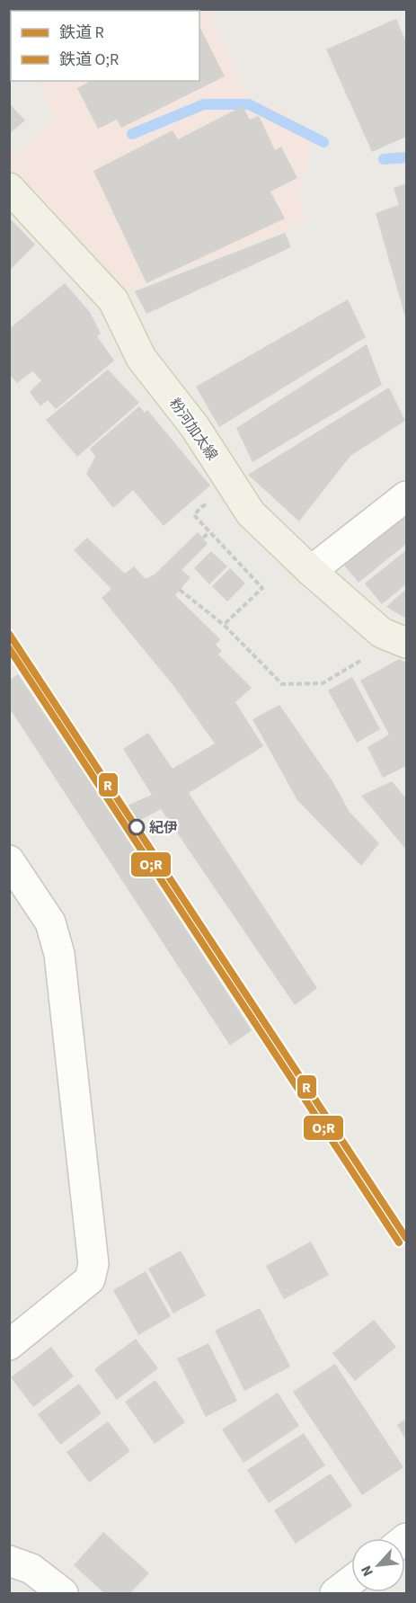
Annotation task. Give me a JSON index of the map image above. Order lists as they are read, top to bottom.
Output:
{
  "streets": {
    "main road": ["粉河加太線"]
  },
  "places": ["紀伊"],
  "lines": ["rail line R", "rail line O;R"],
  "legend": ["鉄道 R", "鉄道 O;R"],
  "north": "bottom left"
}
